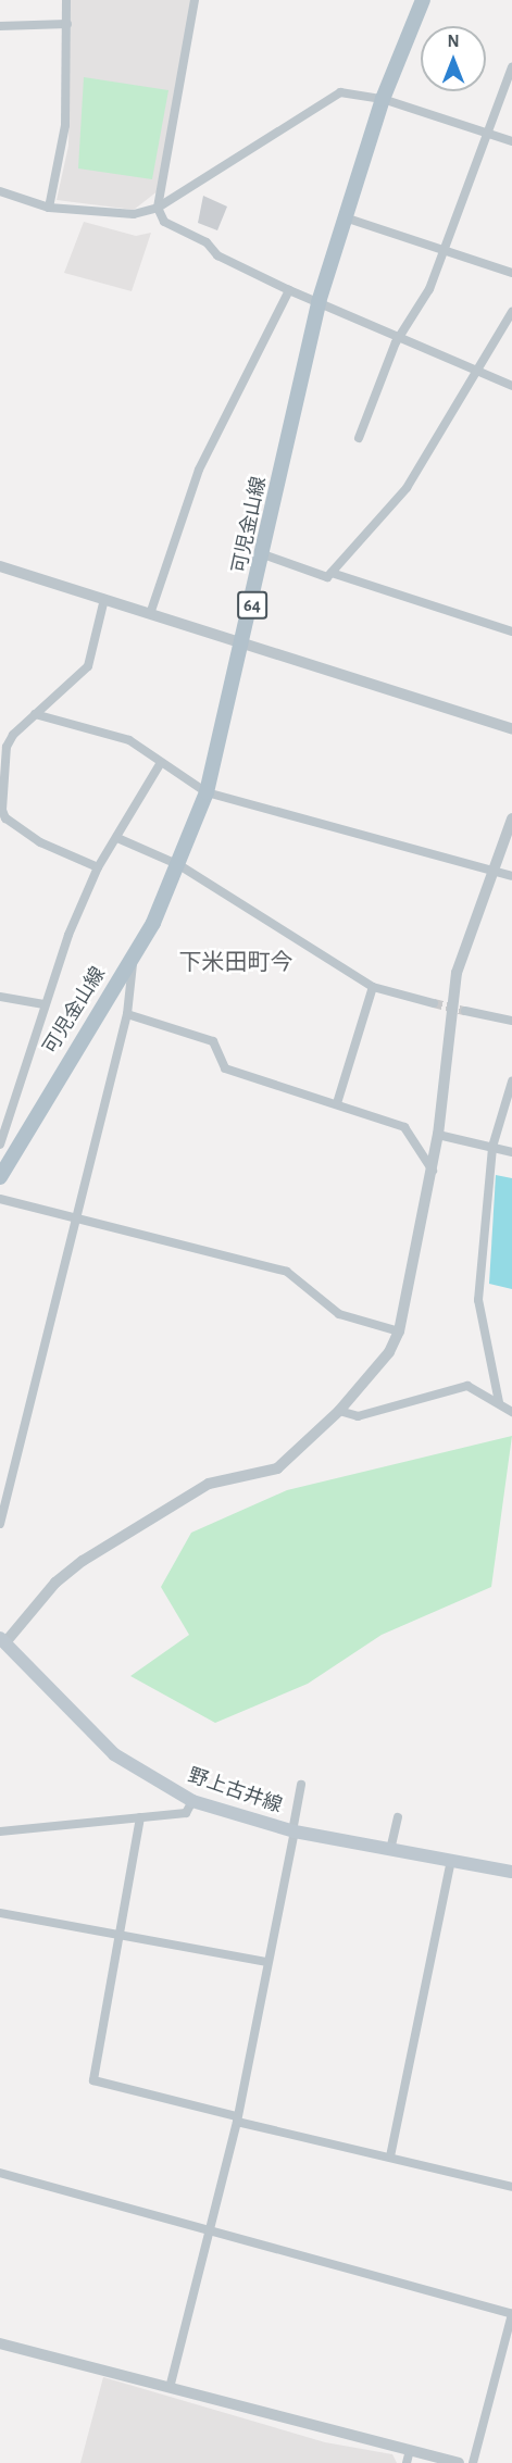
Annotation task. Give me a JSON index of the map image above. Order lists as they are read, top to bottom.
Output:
{
  "streets": {
    "main road": ["可児金山線", "64", "野上古井線"]
  },
  "districts": ["下米田町今"],
  "north": "top"
}
